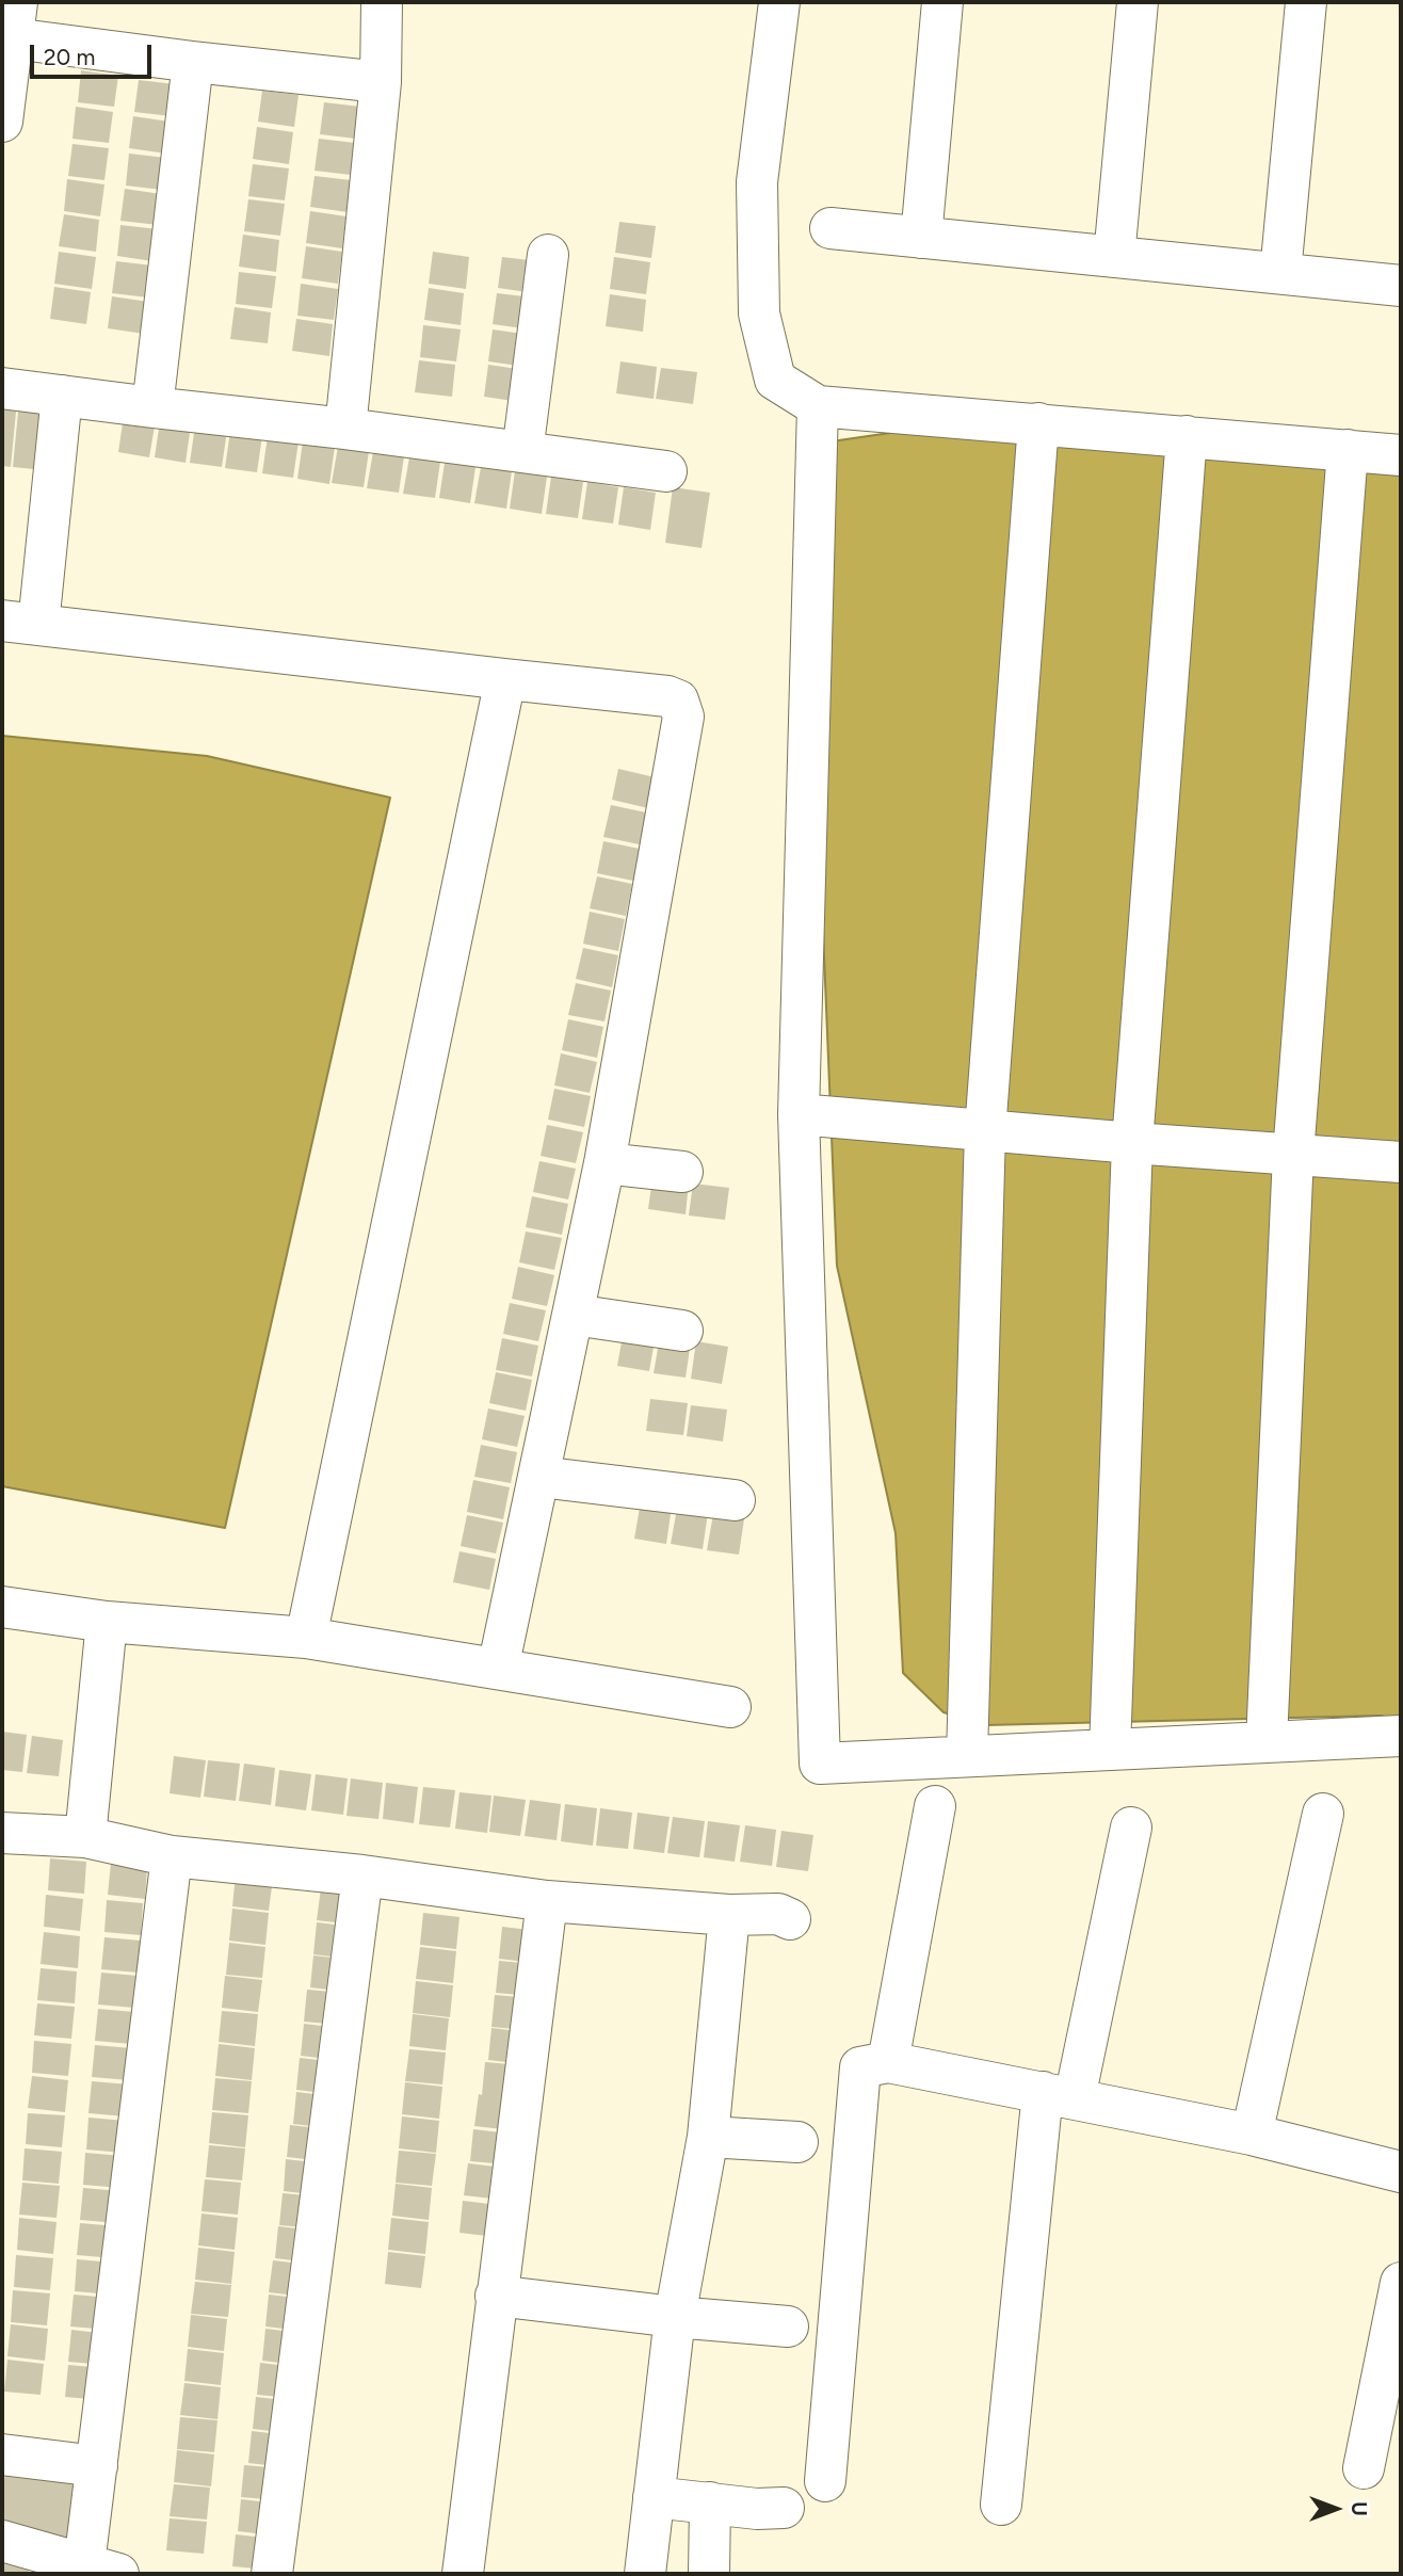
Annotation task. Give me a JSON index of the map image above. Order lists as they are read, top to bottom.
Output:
{
  "scale_bar": "20 m",
  "north": "right"
}
